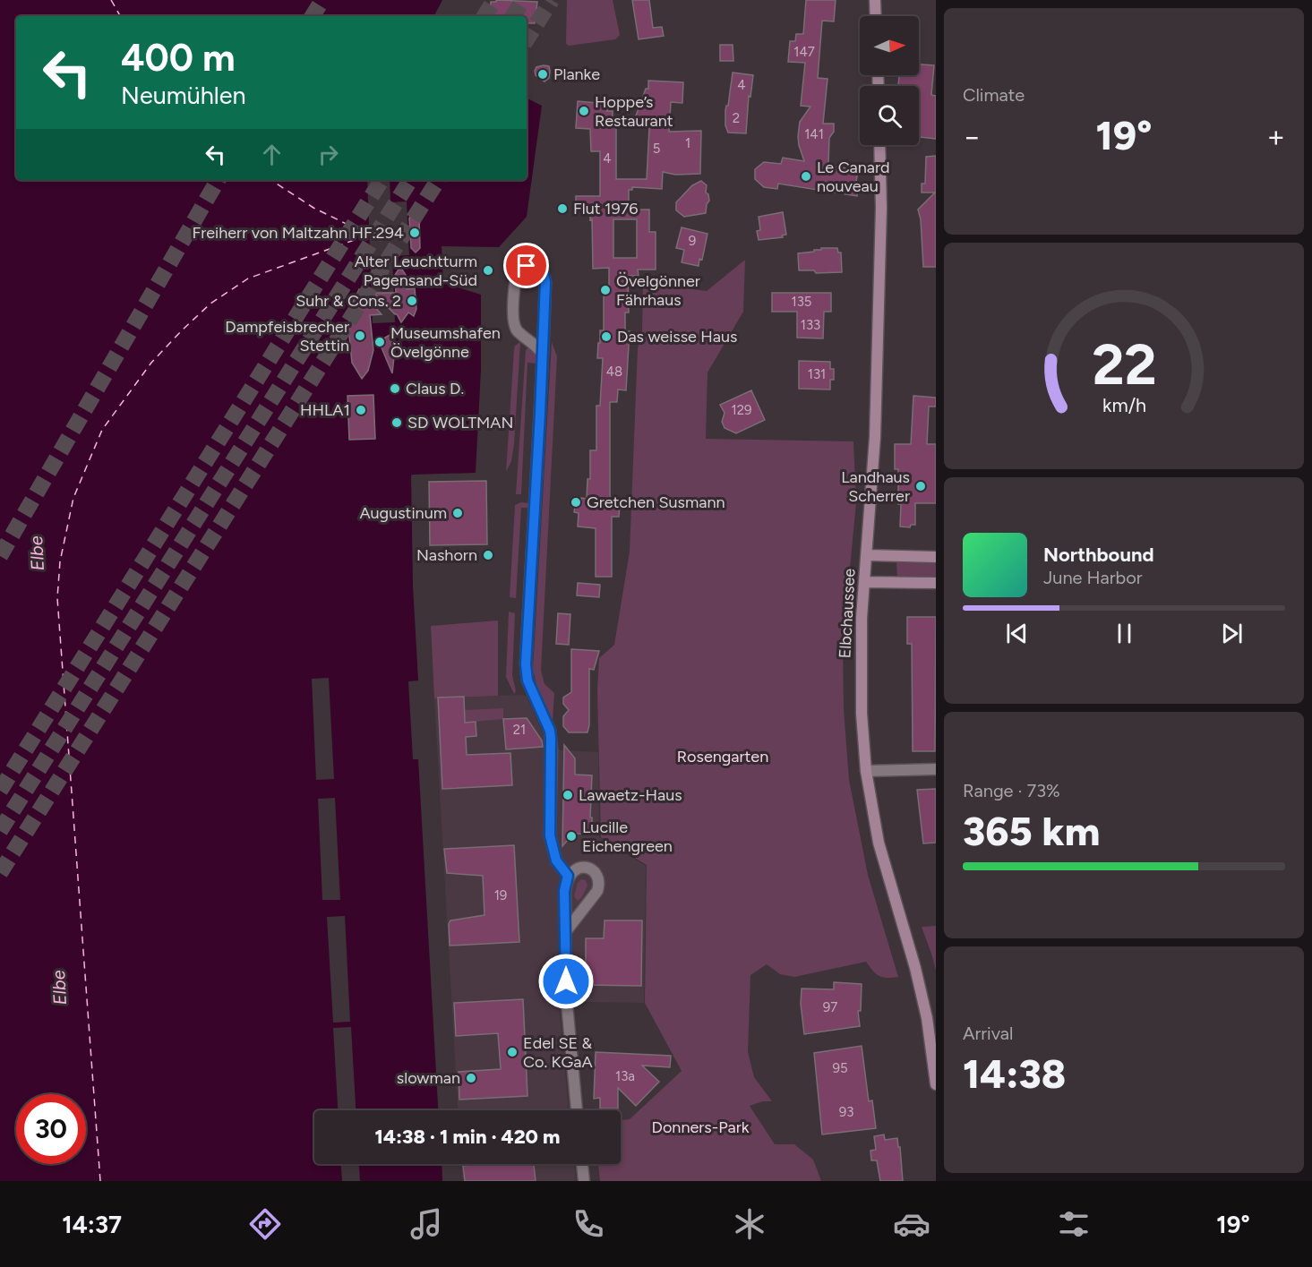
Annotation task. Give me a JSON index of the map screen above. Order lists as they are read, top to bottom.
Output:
{
  "streets": {
    "main road": ["Elbchaussee"]
  },
  "water": ["Elbe"],
  "parks": ["Rosengarten", "Donners-Park"],
  "places": [
    "Planke",
    "Hoppe’s Restaurant",
    "Le Canard nouveau",
    "Flut 1976",
    "Freiherr von Maltzahn HF.294",
    "Alter Leuchtturm Pagensand-Süd",
    "Övelgönner Fährhaus",
    "Suhr & Cons. 2",
    "Dampfeisbrecher Stettin",
    "Das weisse Haus",
    "Museumshafen Övelgönne",
    "Claus D.",
    "HHLA1",
    "SD WOLTMAN",
    "Landhaus Scherrer",
    "Gretchen Susmann",
    "Augustinum",
    "Nashorn",
    "Lawaetz-Haus",
    "Lucille Eichengreen",
    "Edel SE & Co. KGaA",
    "slowman"
  ],
  "house_numbers": [
    "147",
    "4",
    "2",
    "141",
    "1",
    "5",
    "4",
    "9",
    "135",
    "133",
    "48",
    "131",
    "129",
    "21",
    "19",
    "97",
    "95",
    "13a",
    "93"
  ],
  "north": "right",
  "page": {
    "tile": [
      "Climate",
      ["Range · 73%", "365 km"],
      ["Arrival", "14:38"]
    ],
    "turn": ["400 m", "Neumühlen"],
    "heat": ["−", "19°", "+"],
    "song": ["Northbound", "June Harbor"],
    "limit": "30",
    "trip": "14:38 · 1 min · 420 m",
    "tabs": ["14:37", "19°"],
    "gauge": ["22", "km/h"]
  }
}
